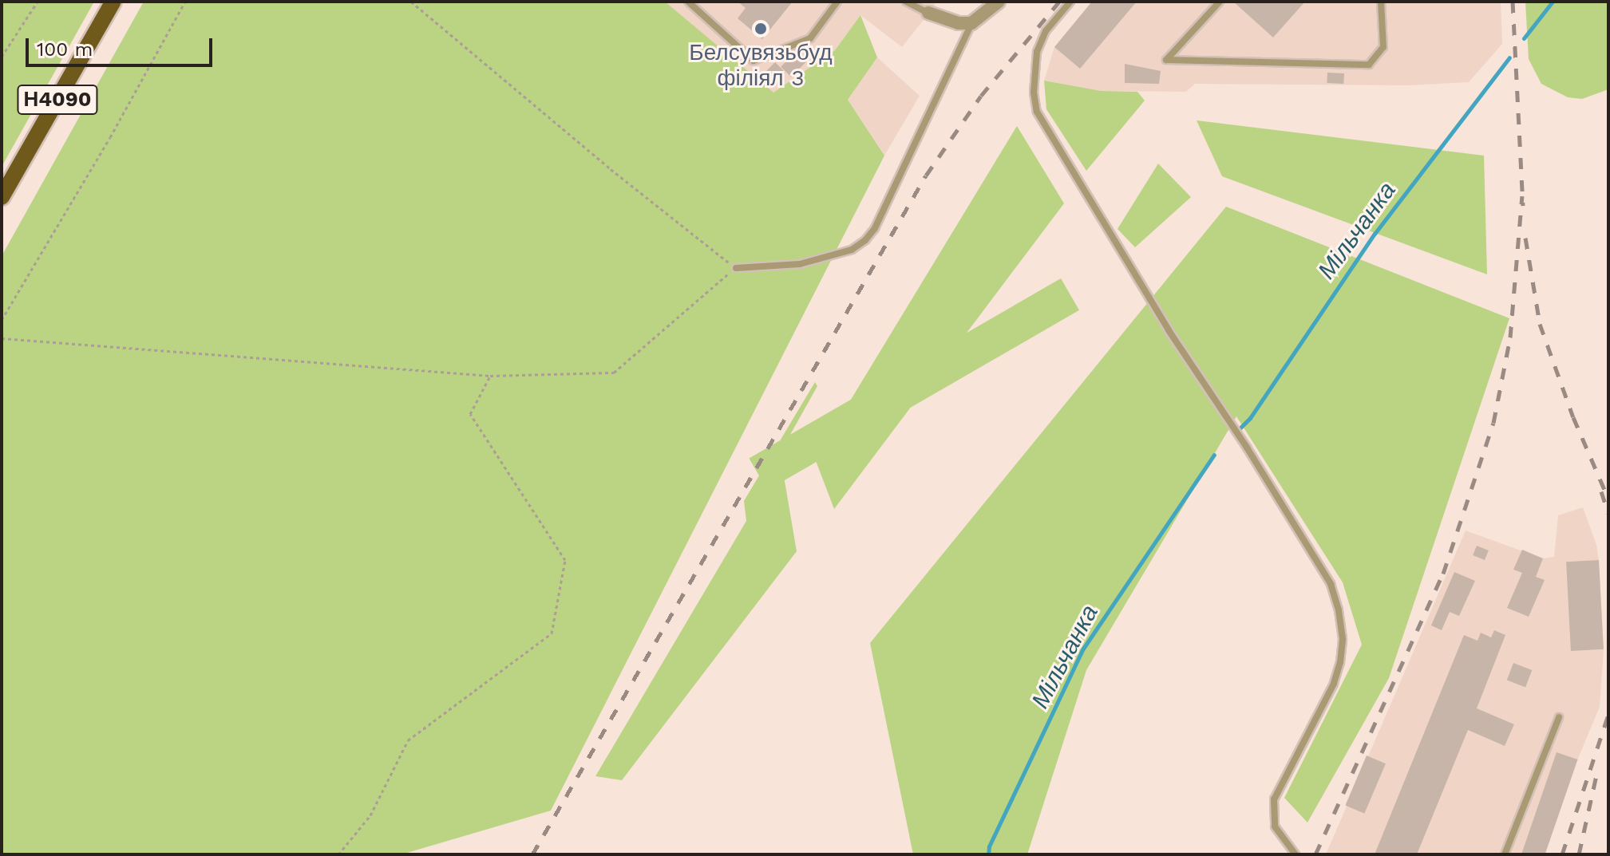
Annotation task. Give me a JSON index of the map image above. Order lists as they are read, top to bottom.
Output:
{
  "streets": {
    "main road": ["Н4090"]
  },
  "water": ["Мільчанка"],
  "places": ["Белсувязьбуд філіял 3"],
  "scale_bar": "100 m"
}
